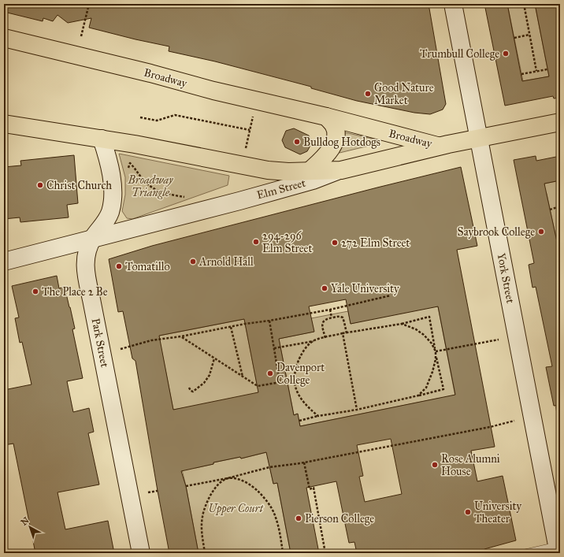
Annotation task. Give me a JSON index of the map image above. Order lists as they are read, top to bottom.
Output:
{
  "streets": {
    "main road": [
      "Broadway",
      "Elm Street",
      "York Street",
      "Park Street"
    ]
  },
  "crossings": [
    ["Broadway", "Elm Street"],
    ["Elm Street", "York Street"],
    ["Elm Street", "Park Street"]
  ],
  "parks": ["Broadway Triangle", "Upper Court"],
  "places": [
    "Trumbull College",
    "Good Nature Market",
    "Bulldog Hotdogs",
    "Christ Church",
    "Saybrook College",
    "294-296 Elm Street",
    "272 Elm Street",
    "Arnold Hall",
    "Tomatillo",
    "Yale University",
    "The Place 2 Be",
    "Davenport College",
    "Rose Alumni House",
    "University Theater",
    "Pierson College"
  ],
  "north": "top left"
}
